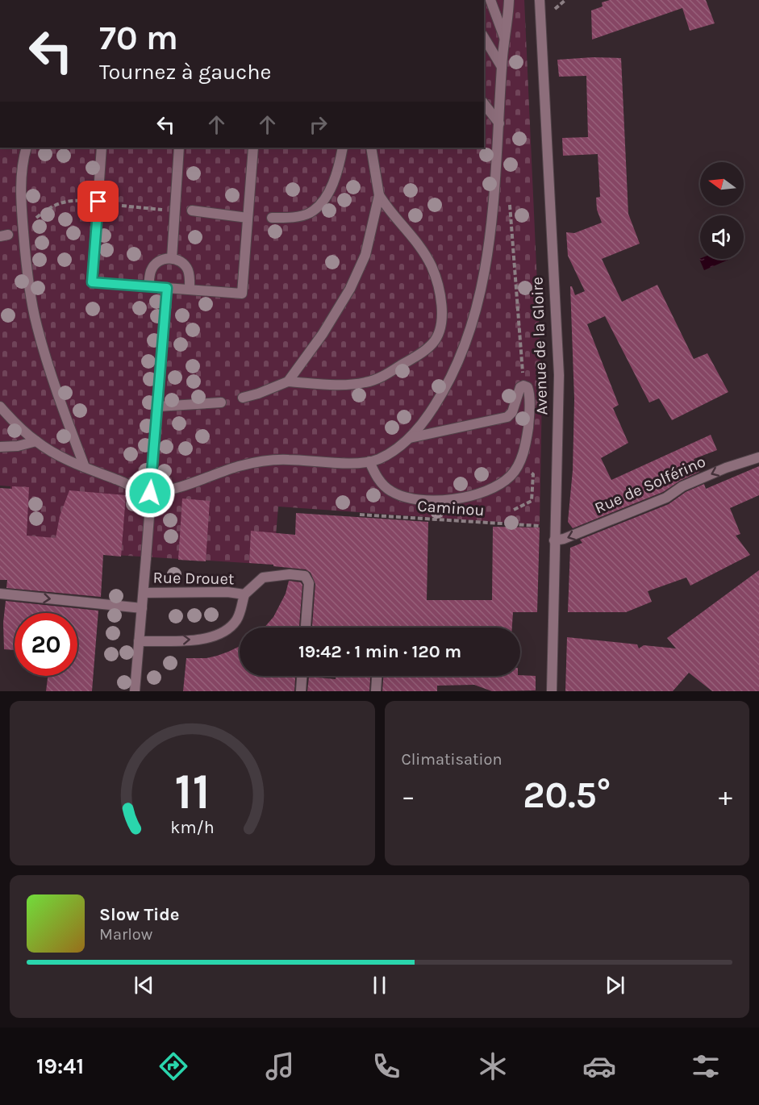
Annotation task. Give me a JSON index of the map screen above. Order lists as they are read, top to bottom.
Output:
{
  "streets": {
    "street": ["Avenue de la Gloire", "Rue de Solférino", "Rue Drouet"],
    "path": ["Caminou"]
  },
  "crossings": [
    ["Avenue de la Gloire", "Rue de Solférino"]
  ],
  "one_way": ["Rue de Solférino"],
  "north": "left",
  "page": {
    "turn": ["70 m", "Tournez à gauche"],
    "limit": "20",
    "trip": "19:42 · 1 min · 120 m",
    "tile": "Climatisation",
    "heat": ["−", "20.5°", "+"],
    "song": ["Slow Tide", "Marlow"],
    "tabs": "19:41",
    "gauge": ["11", "km/h"]
  }
}
